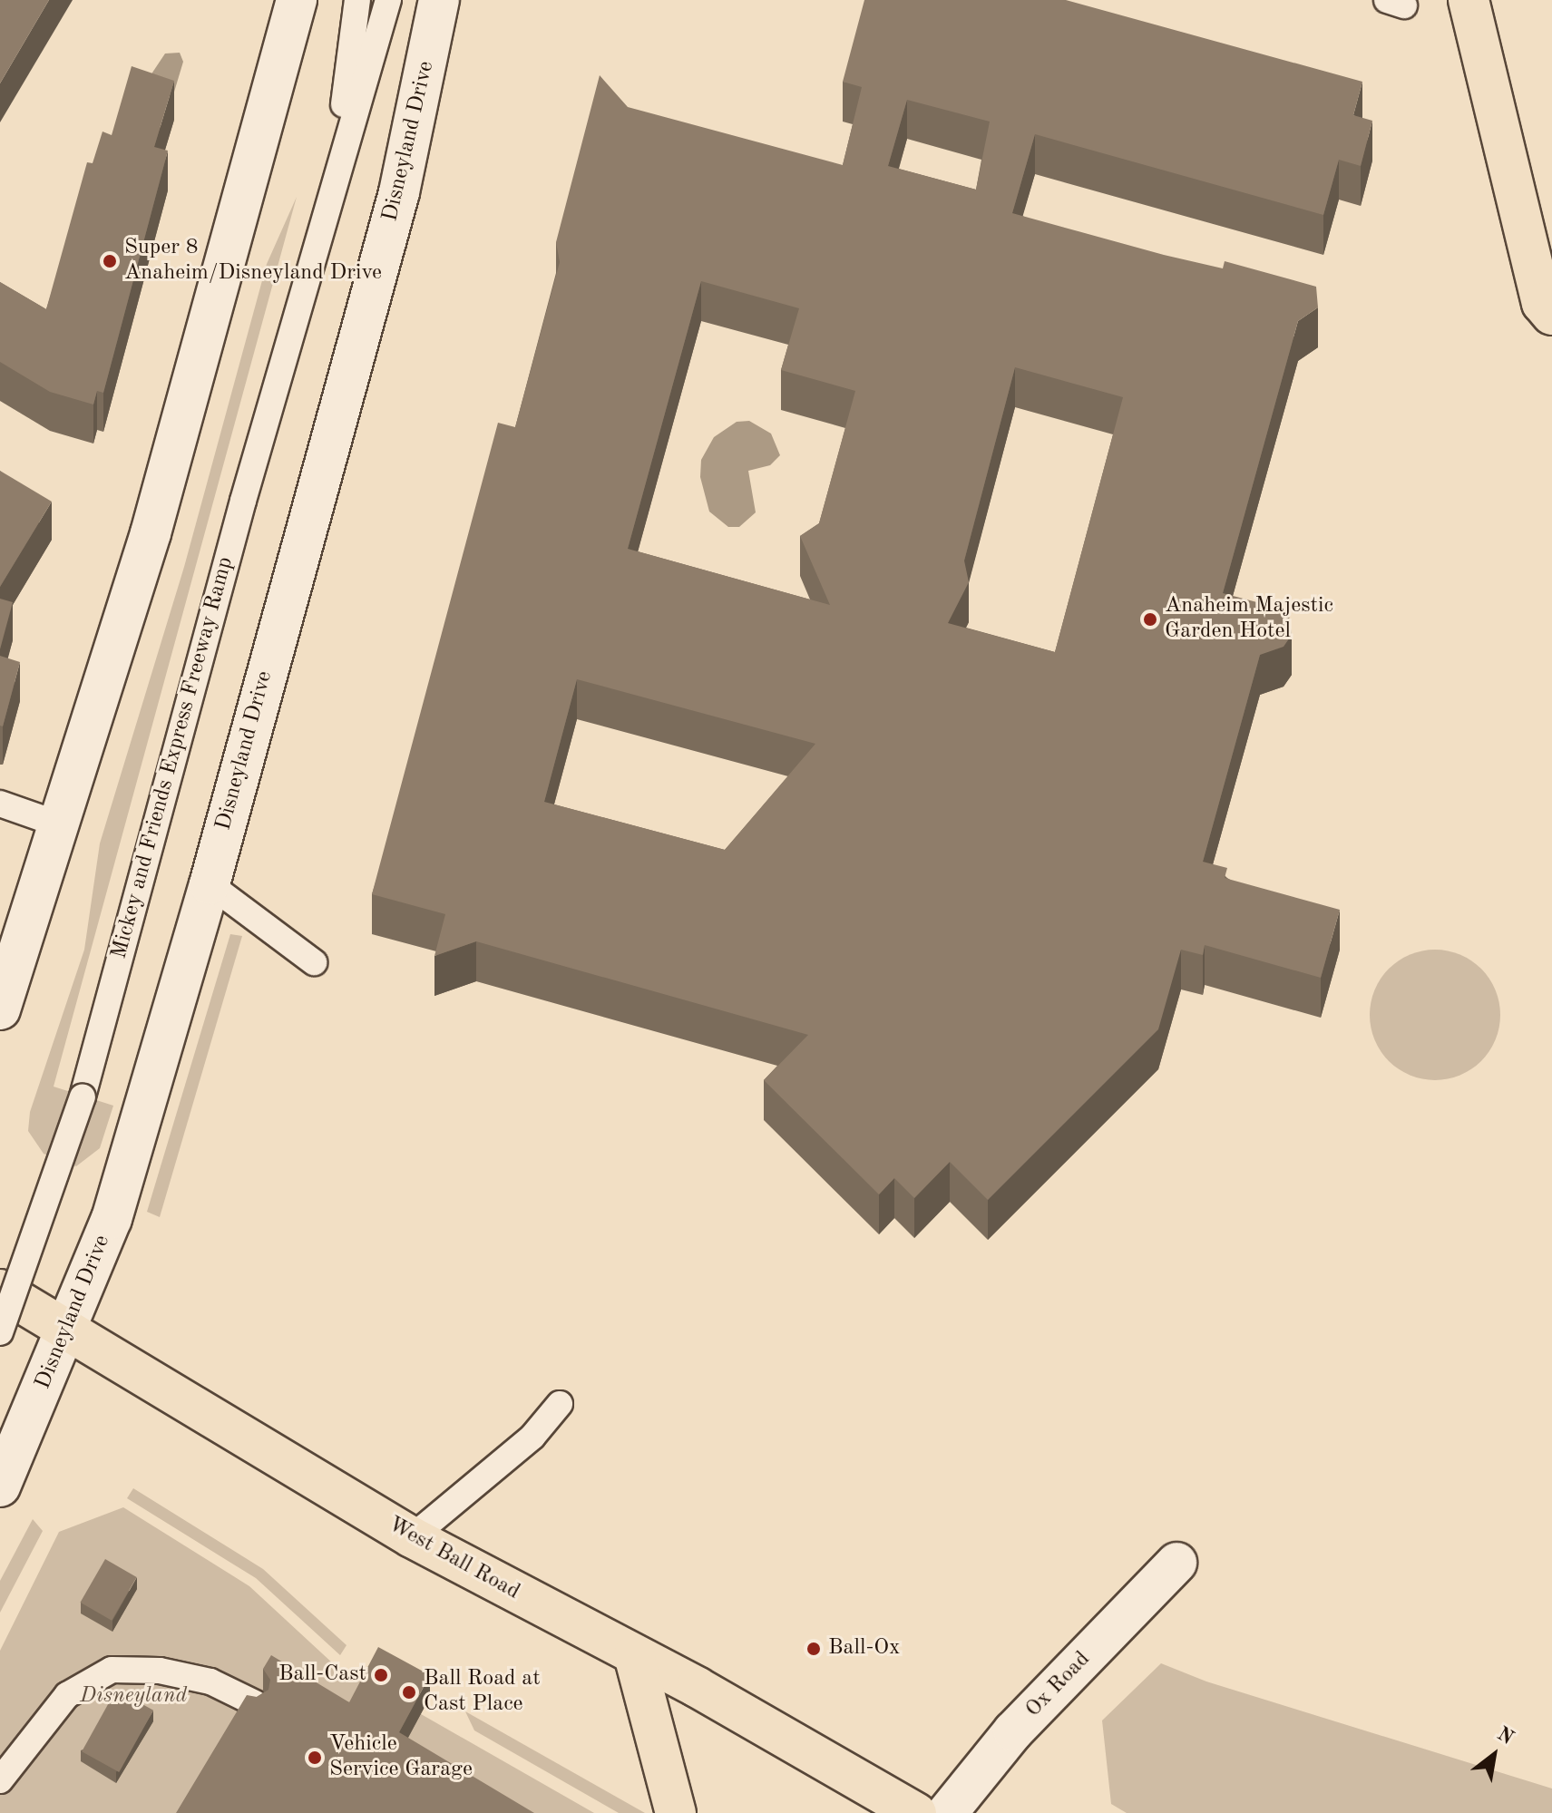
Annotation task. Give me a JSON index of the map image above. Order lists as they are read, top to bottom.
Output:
{
  "streets": {
    "main road": ["Disneyland Drive", "West Ball Road", "Ox Road"],
    "lane": ["Mickey and Friends Express Freeway Ramp"]
  },
  "crossings": [
    ["Disneyland Drive", "West Ball Road"]
  ],
  "parks": ["Disneyland"],
  "places": [
    "Super 8 Anaheim/Disneyland Drive",
    "Anaheim Majestic Garden Hotel",
    "Ball-Ox",
    "Ball-Cast",
    "Ball Road at Cast Place",
    "Vehicle Service Garage"
  ],
  "north": "top right"
}
